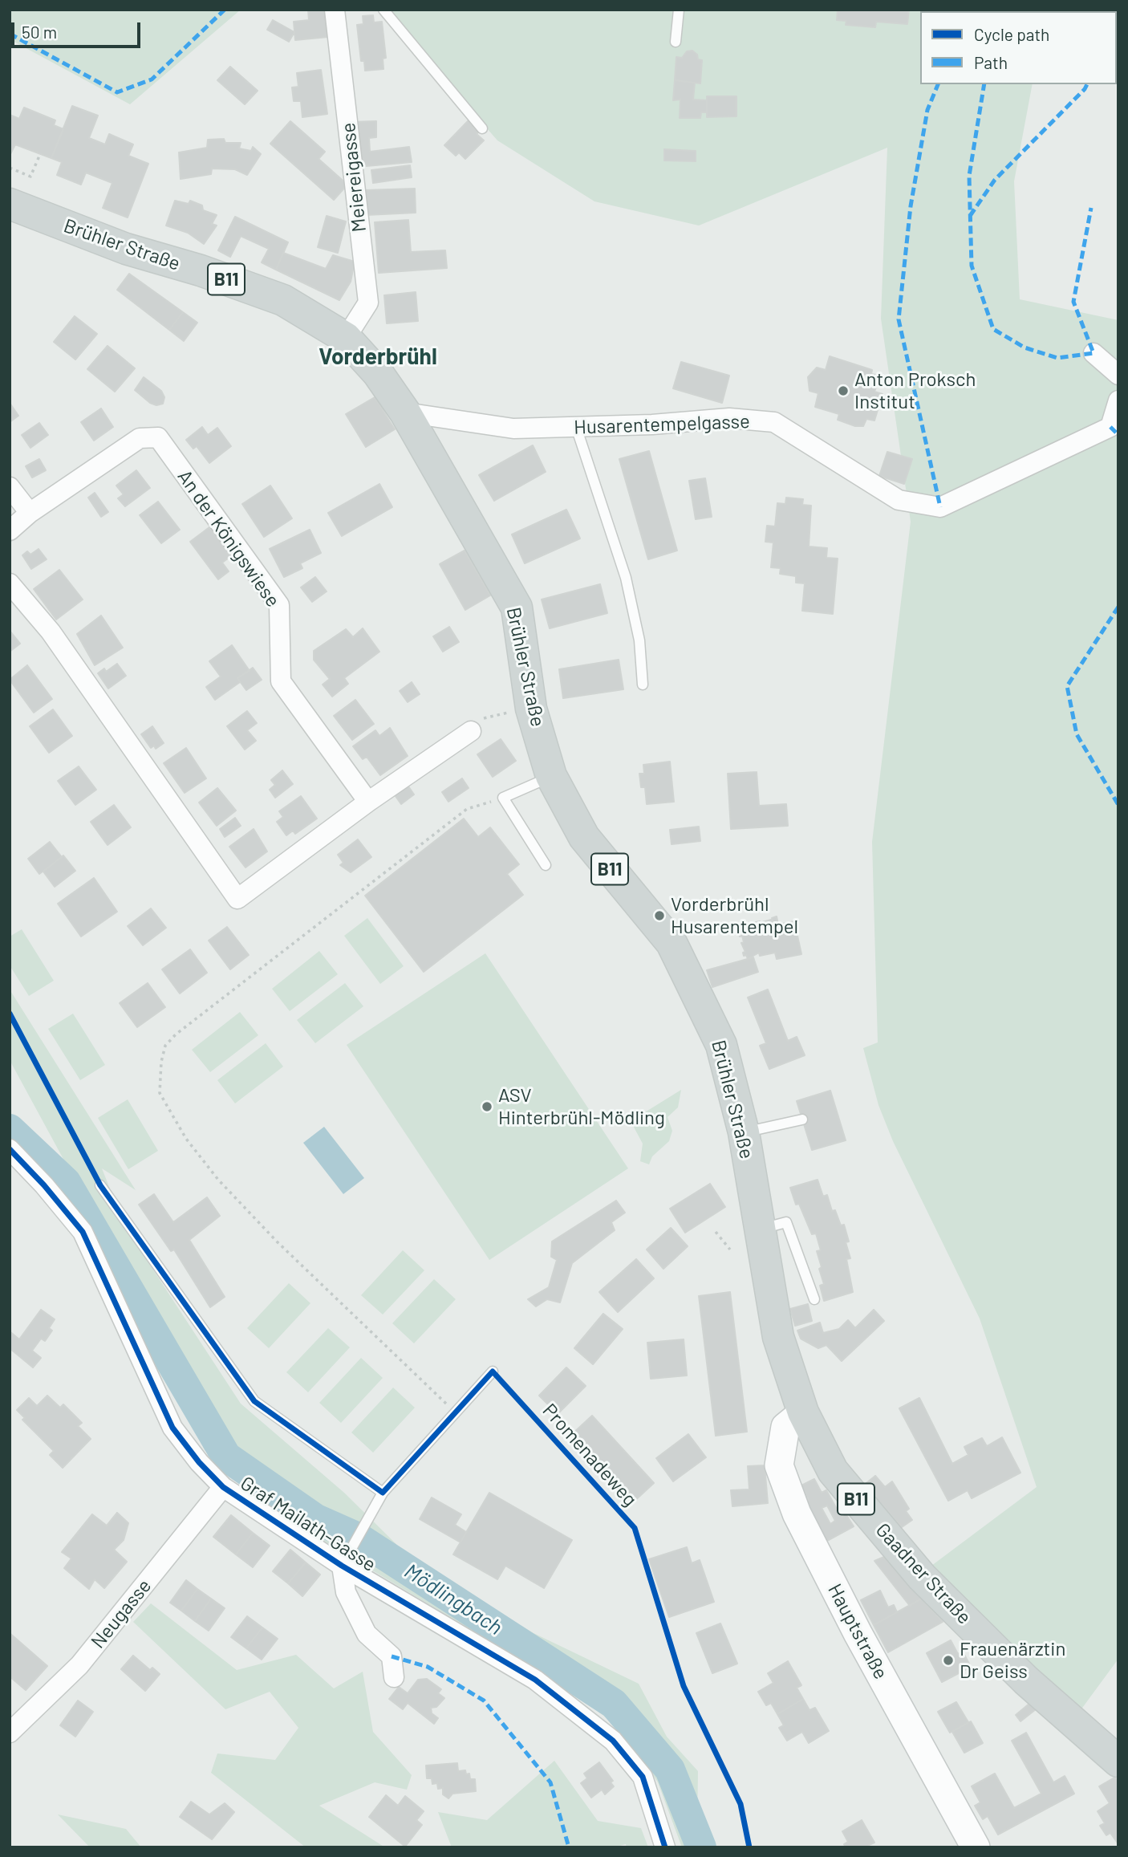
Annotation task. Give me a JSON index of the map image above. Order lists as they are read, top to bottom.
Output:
{
  "streets": {
    "main road": ["Brühler Straße", "B11", "Gaadner Straße"],
    "street": [
      "Meiereigasse",
      "Husarentempelgasse",
      "An der Königswiese",
      "Graf Mailath-Gasse",
      "Neugasse",
      "Hauptstraße"
    ],
    "cycle path": ["Promenadeweg"]
  },
  "crossings": [
    ["Meiereigasse", "Brühler Straße"],
    ["Brühler Straße", "Husarentempelgasse"],
    ["Brühler Straße", "Gaadner Straße"],
    ["Brühler Straße", "Hauptstraße"],
    ["Graf Mailath-Gasse", "Neugasse"],
    ["Gaadner Straße", "Hauptstraße"]
  ],
  "districts": ["Vorderbrühl"],
  "water": ["Mödlingbach"],
  "places": [
    "Anton Proksch Institut",
    "Vorderbrühl Husarentempel",
    "ASV Hinterbrühl-Mödling",
    "Frauenärztin Dr Geiss"
  ],
  "legend": ["Cycle path", "Path"],
  "scale_bar": "50 m"
}
